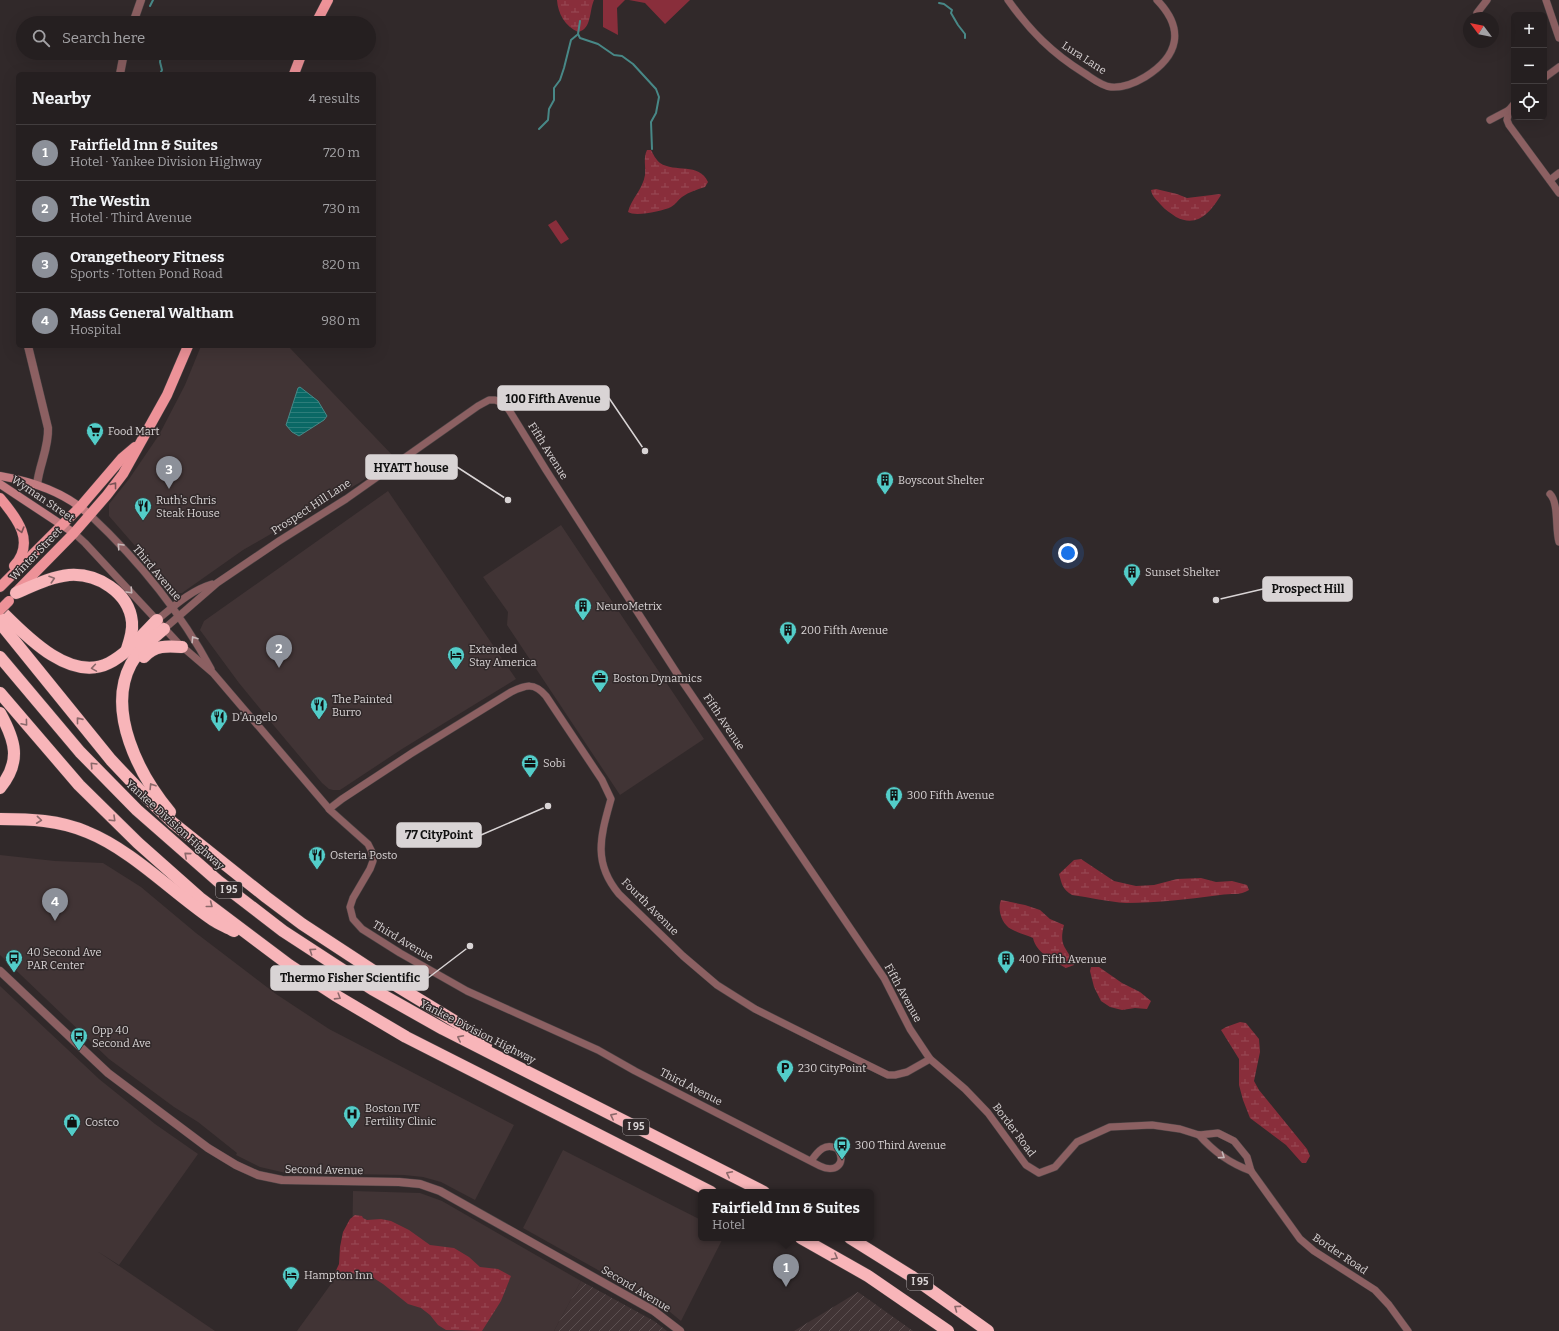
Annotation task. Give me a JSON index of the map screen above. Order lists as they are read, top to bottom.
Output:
{
  "streets": {
    "highway": ["Yankee Division Highway", "I 95"],
    "main road": ["Wyman Street", "Winter Street"],
    "street": [
      "Lura Lane",
      "Fifth Avenue",
      "Prospect Hill Lane",
      "Third Avenue",
      "Fourth Avenue",
      "Border Road",
      "Second Avenue"
    ]
  },
  "crossings": [
    ["Fifth Avenue", "Prospect Hill Lane"],
    ["Fifth Avenue", "Fourth Avenue"],
    ["Fifth Avenue", "Border Road"],
    ["Wyman Street", "Winter Street"],
    ["Wyman Street", "Third Avenue"],
    ["Prospect Hill Lane", "Third Avenue"],
    ["Winter Street", "Third Avenue"],
    ["Third Avenue", "Fourth Avenue"],
    ["Fourth Avenue", "Border Road"]
  ],
  "places": {
    "supermarket": ["Food Mart"],
    "other": [
      "100 Fifth Avenue",
      "HYATT house",
      "Prospect Hill",
      "77 CityPoint",
      "Thermo Fisher Scientific"
    ],
    "building": [
      "Boyscout Shelter",
      "Sunset Shelter",
      "NeuroMetrix",
      "200 Fifth Avenue",
      "300 Fifth Avenue",
      "400 Fifth Avenue"
    ],
    "restaurant": [
      "Ruth's Chris Steak House",
      "The Painted Burro",
      "D'Angelo",
      "Osteria Posto"
    ],
    "hotel": ["Extended Stay America", "Hampton Inn"],
    "office": ["Boston Dynamics", "Sobi"],
    "bus stop": ["40 Second Ave PAR Center", "Opp 40 Second Ave", "300 Third Avenue"],
    "parking": ["230 CityPoint"],
    "hospital": ["Boston IVF Fertility Clinic"],
    "shop": ["Costco"]
  },
  "north": "top left",
  "page": {
    "map_buttons": ["+", "−"],
    "search": "Search here",
    "heading": ["Nearby", "4 results"],
    "list": [
      {
        "mark": "1",
        "name": "Fairfield Inn & Suites",
        "note": "Hotel · Yankee Division Highway",
        "value": "720 m"
      },
      {
        "mark": "2",
        "name": "The Westin",
        "note": "Hotel · Third Avenue",
        "value": "730 m"
      },
      {
        "mark": "3",
        "name": "Orangetheory Fitness",
        "note": "Sports · Totten Pond Road",
        "value": "820 m"
      },
      {
        "mark": "4",
        "name": "Mass General Waltham",
        "note": "Hospital",
        "value": "980 m"
      }
    ],
    "pins": [
      "3",
      "2",
      "4",
      "1"
    ],
    "popup": ["Fairfield Inn & Suites", "Hotel"]
  }
}
